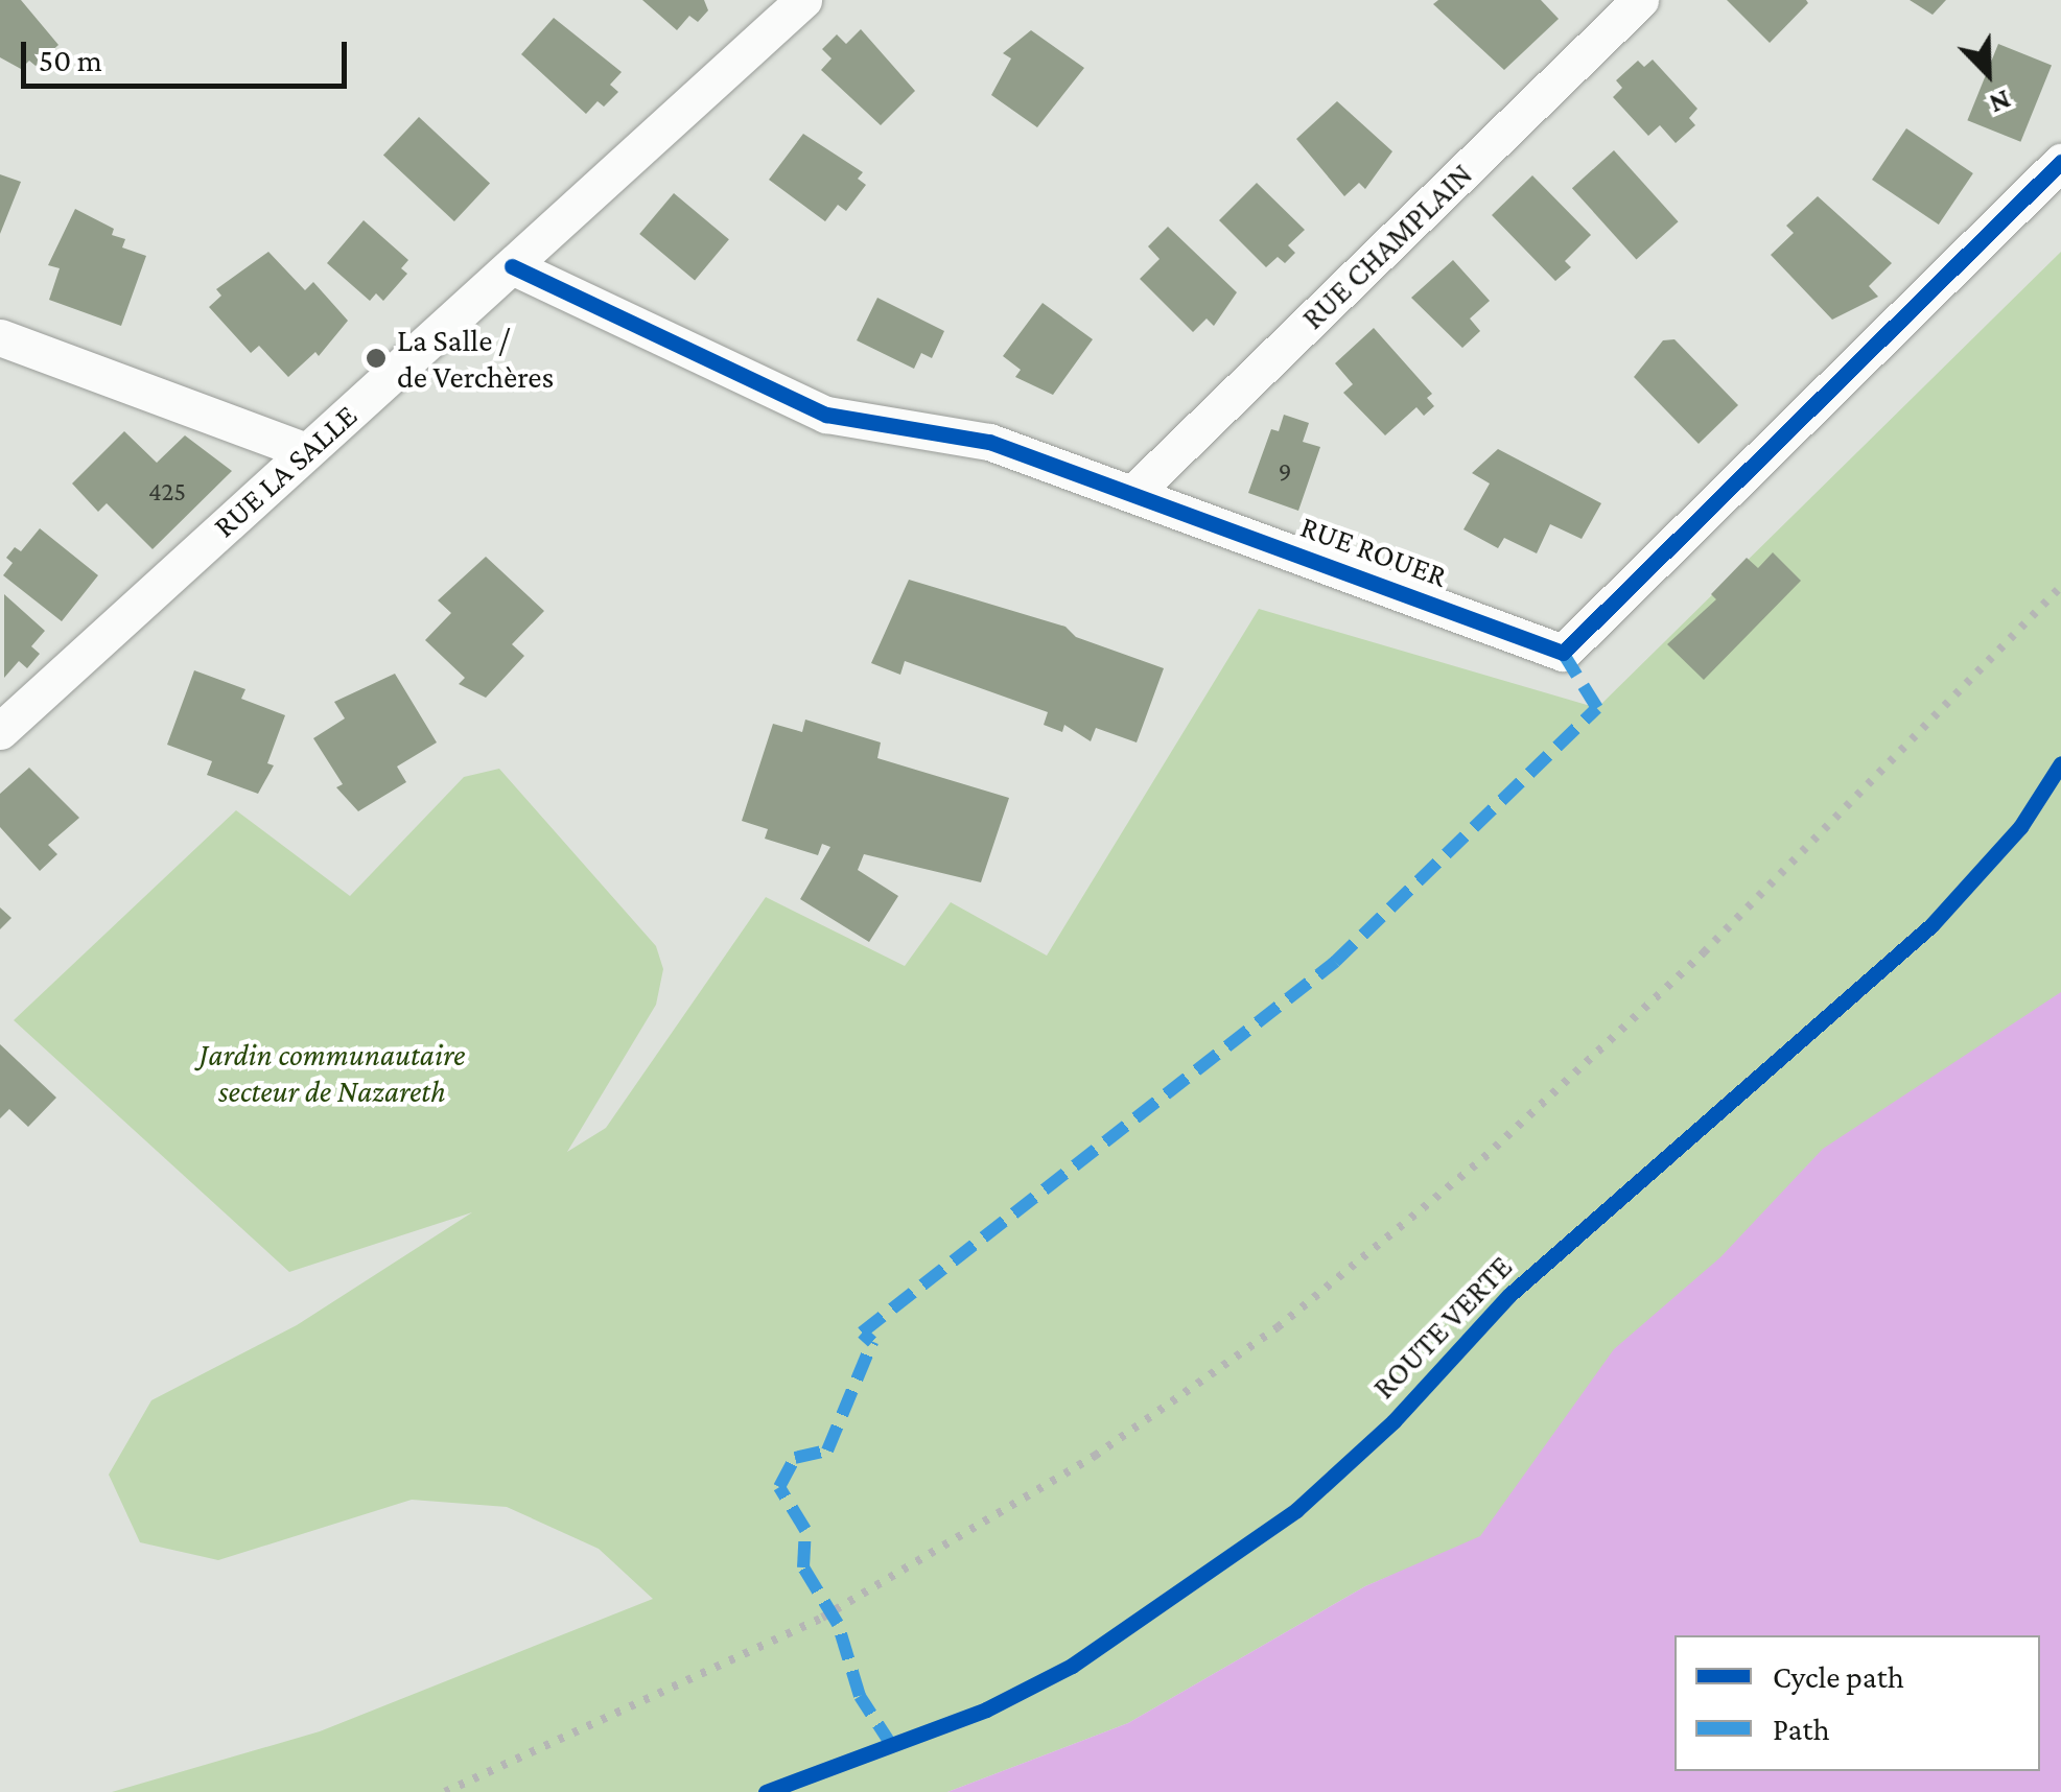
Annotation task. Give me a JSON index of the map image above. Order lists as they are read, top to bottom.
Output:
{
  "streets": {
    "street": ["RUE CHAMPLAIN", "RUE LA SALLE", "RUE ROUER"],
    "cycle path": ["ROUTE VERTE"]
  },
  "crossings": [
    ["RUE CHAMPLAIN", "RUE ROUER"],
    ["RUE LA SALLE", "RUE ROUER"]
  ],
  "parks": ["Jardin communautaire secteur de Nazareth"],
  "places": ["La Salle / de Verchères"],
  "house_numbers": ["9", "425"],
  "legend": ["Cycle path", "Path"],
  "scale_bar": "50 m",
  "north": "bottom right"
}
